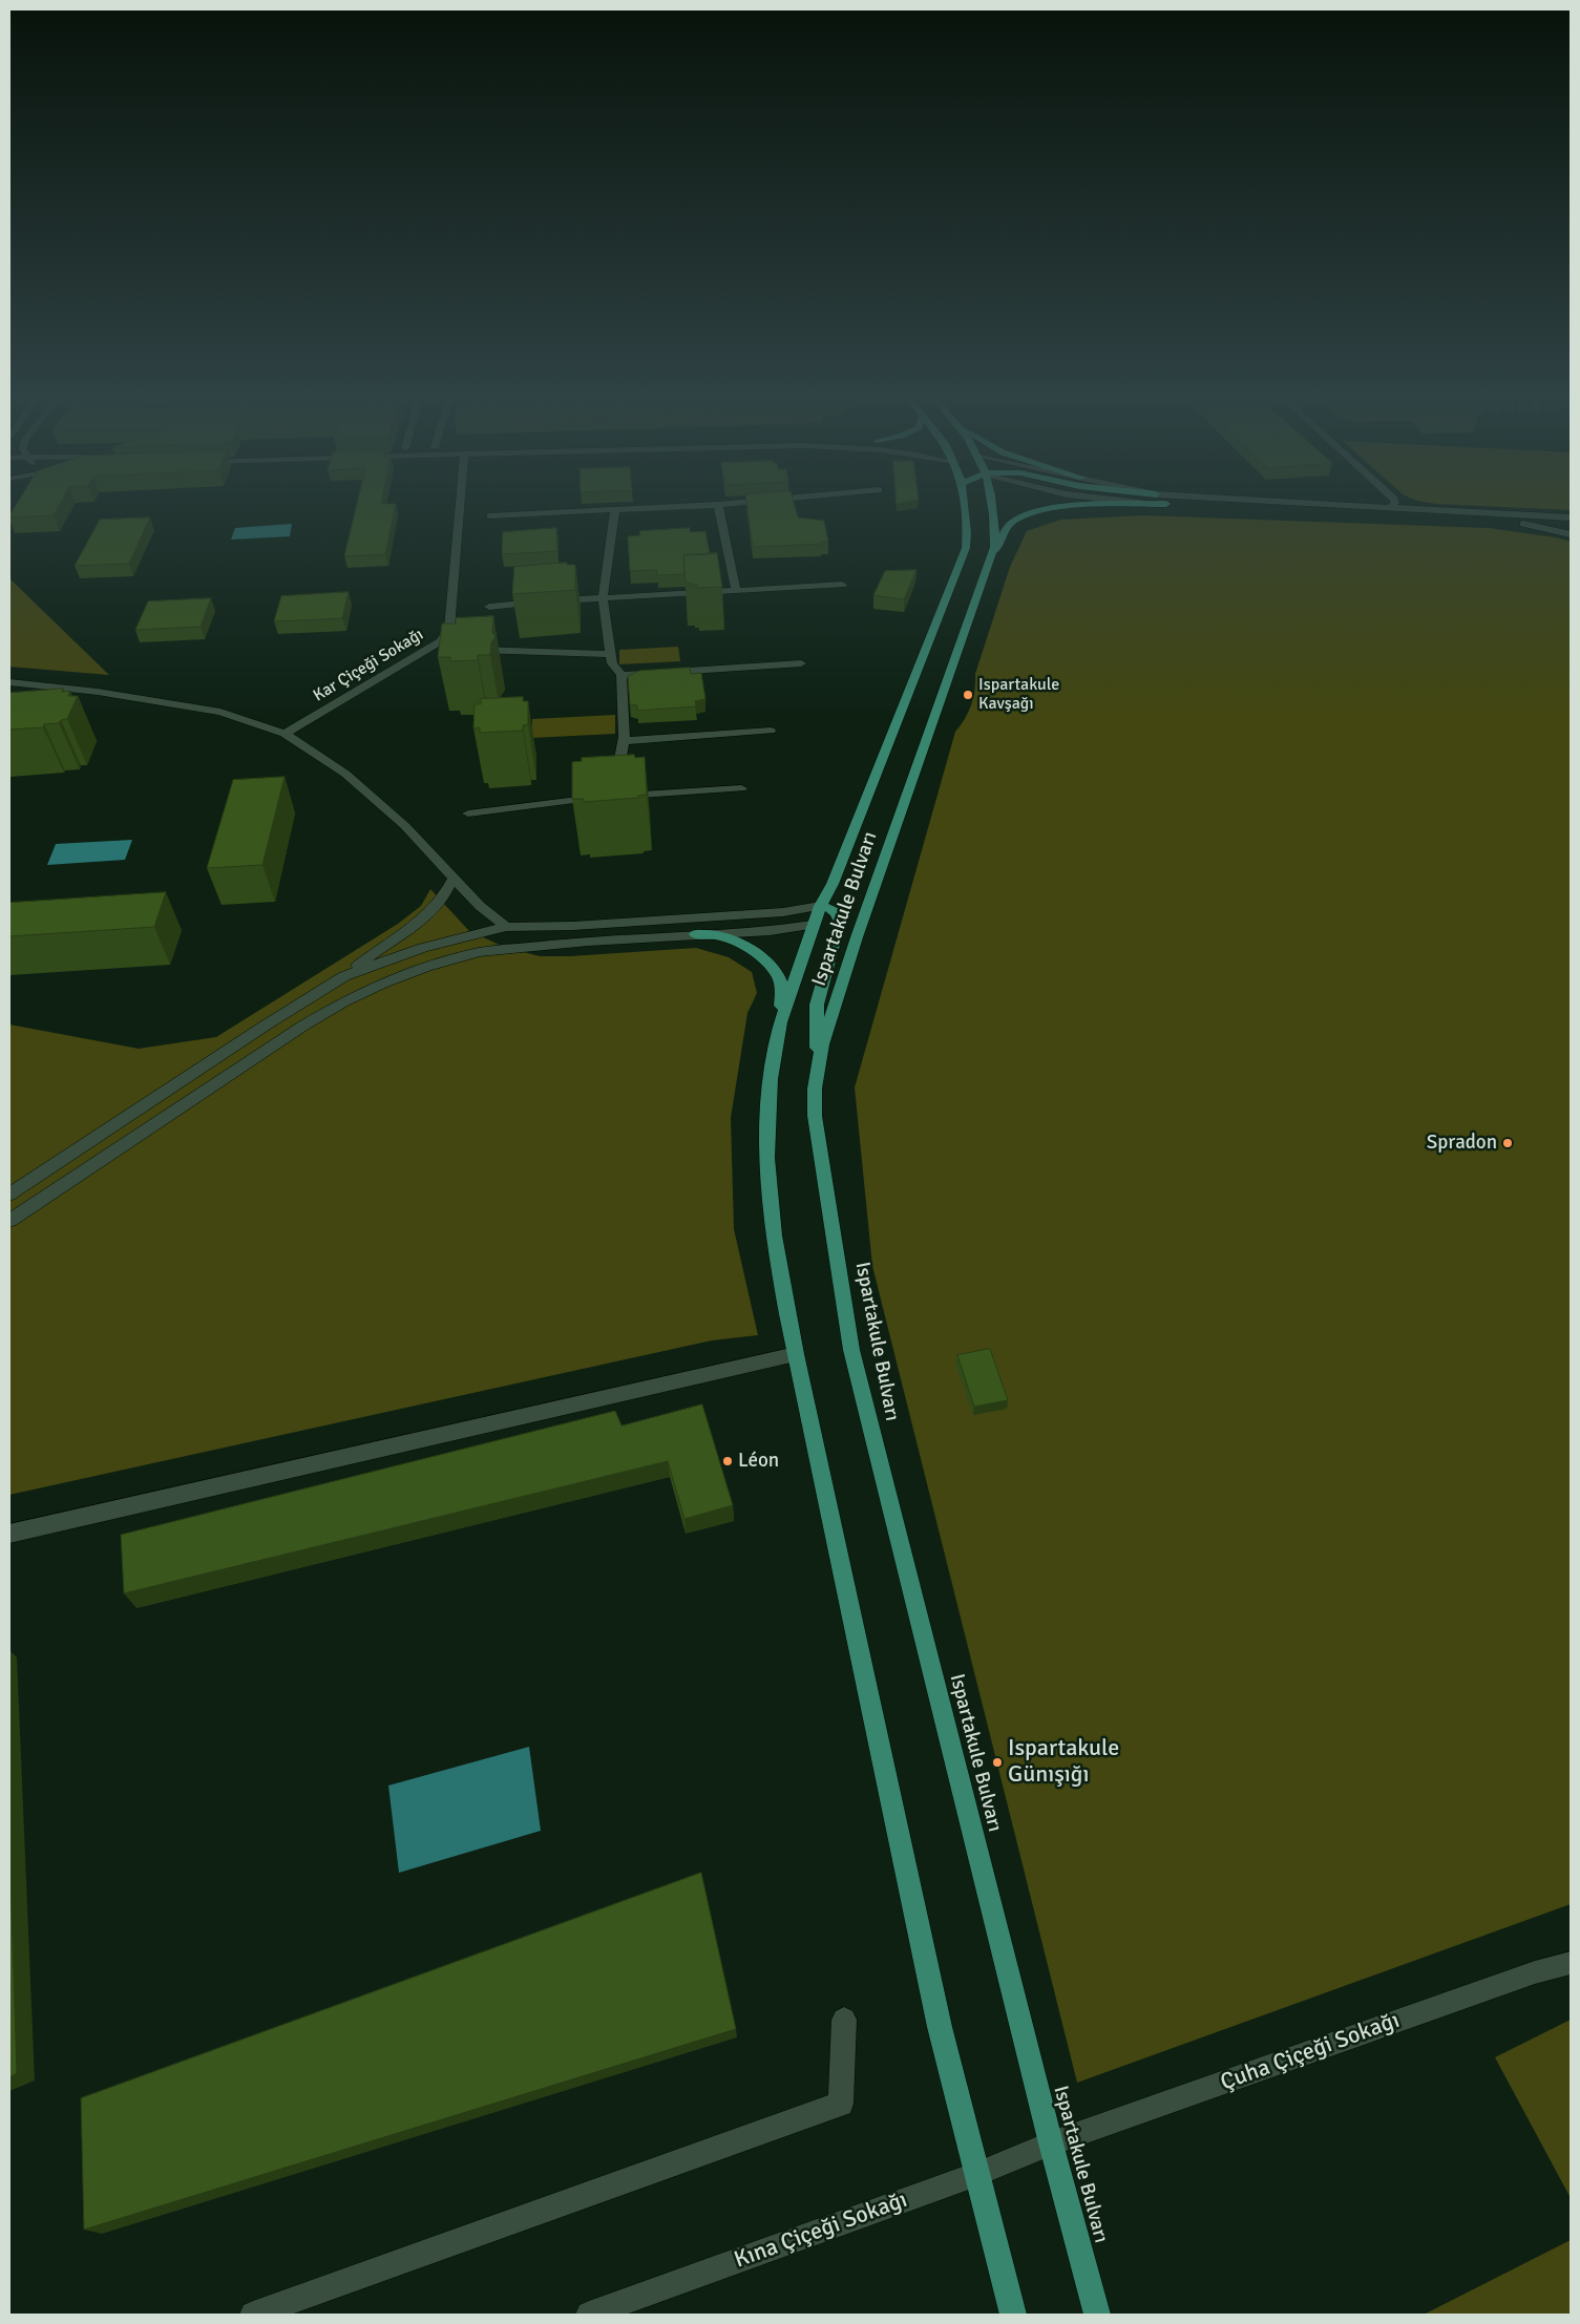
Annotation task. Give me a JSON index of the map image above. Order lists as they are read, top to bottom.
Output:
{
  "streets": {
    "main road": ["Ispartakule Bulvarı"],
    "street": ["Kar Çiçeği Sokağı", "Çuha Çiçeği Sokağı", "Kına Çiçeği Sokağı"]
  },
  "crossings": [
    ["Ispartakule Bulvarı", "Çuha Çiçeği Sokağı"],
    ["Ispartakule Bulvarı", "Kına Çiçeği Sokağı"],
    ["Çuha Çiçeği Sokağı", "Kına Çiçeği Sokağı"]
  ],
  "places": [
    "Ispartakule Kavşağı",
    "Spradon",
    "Léon",
    "Ispartakule Günışığı"
  ]
}
